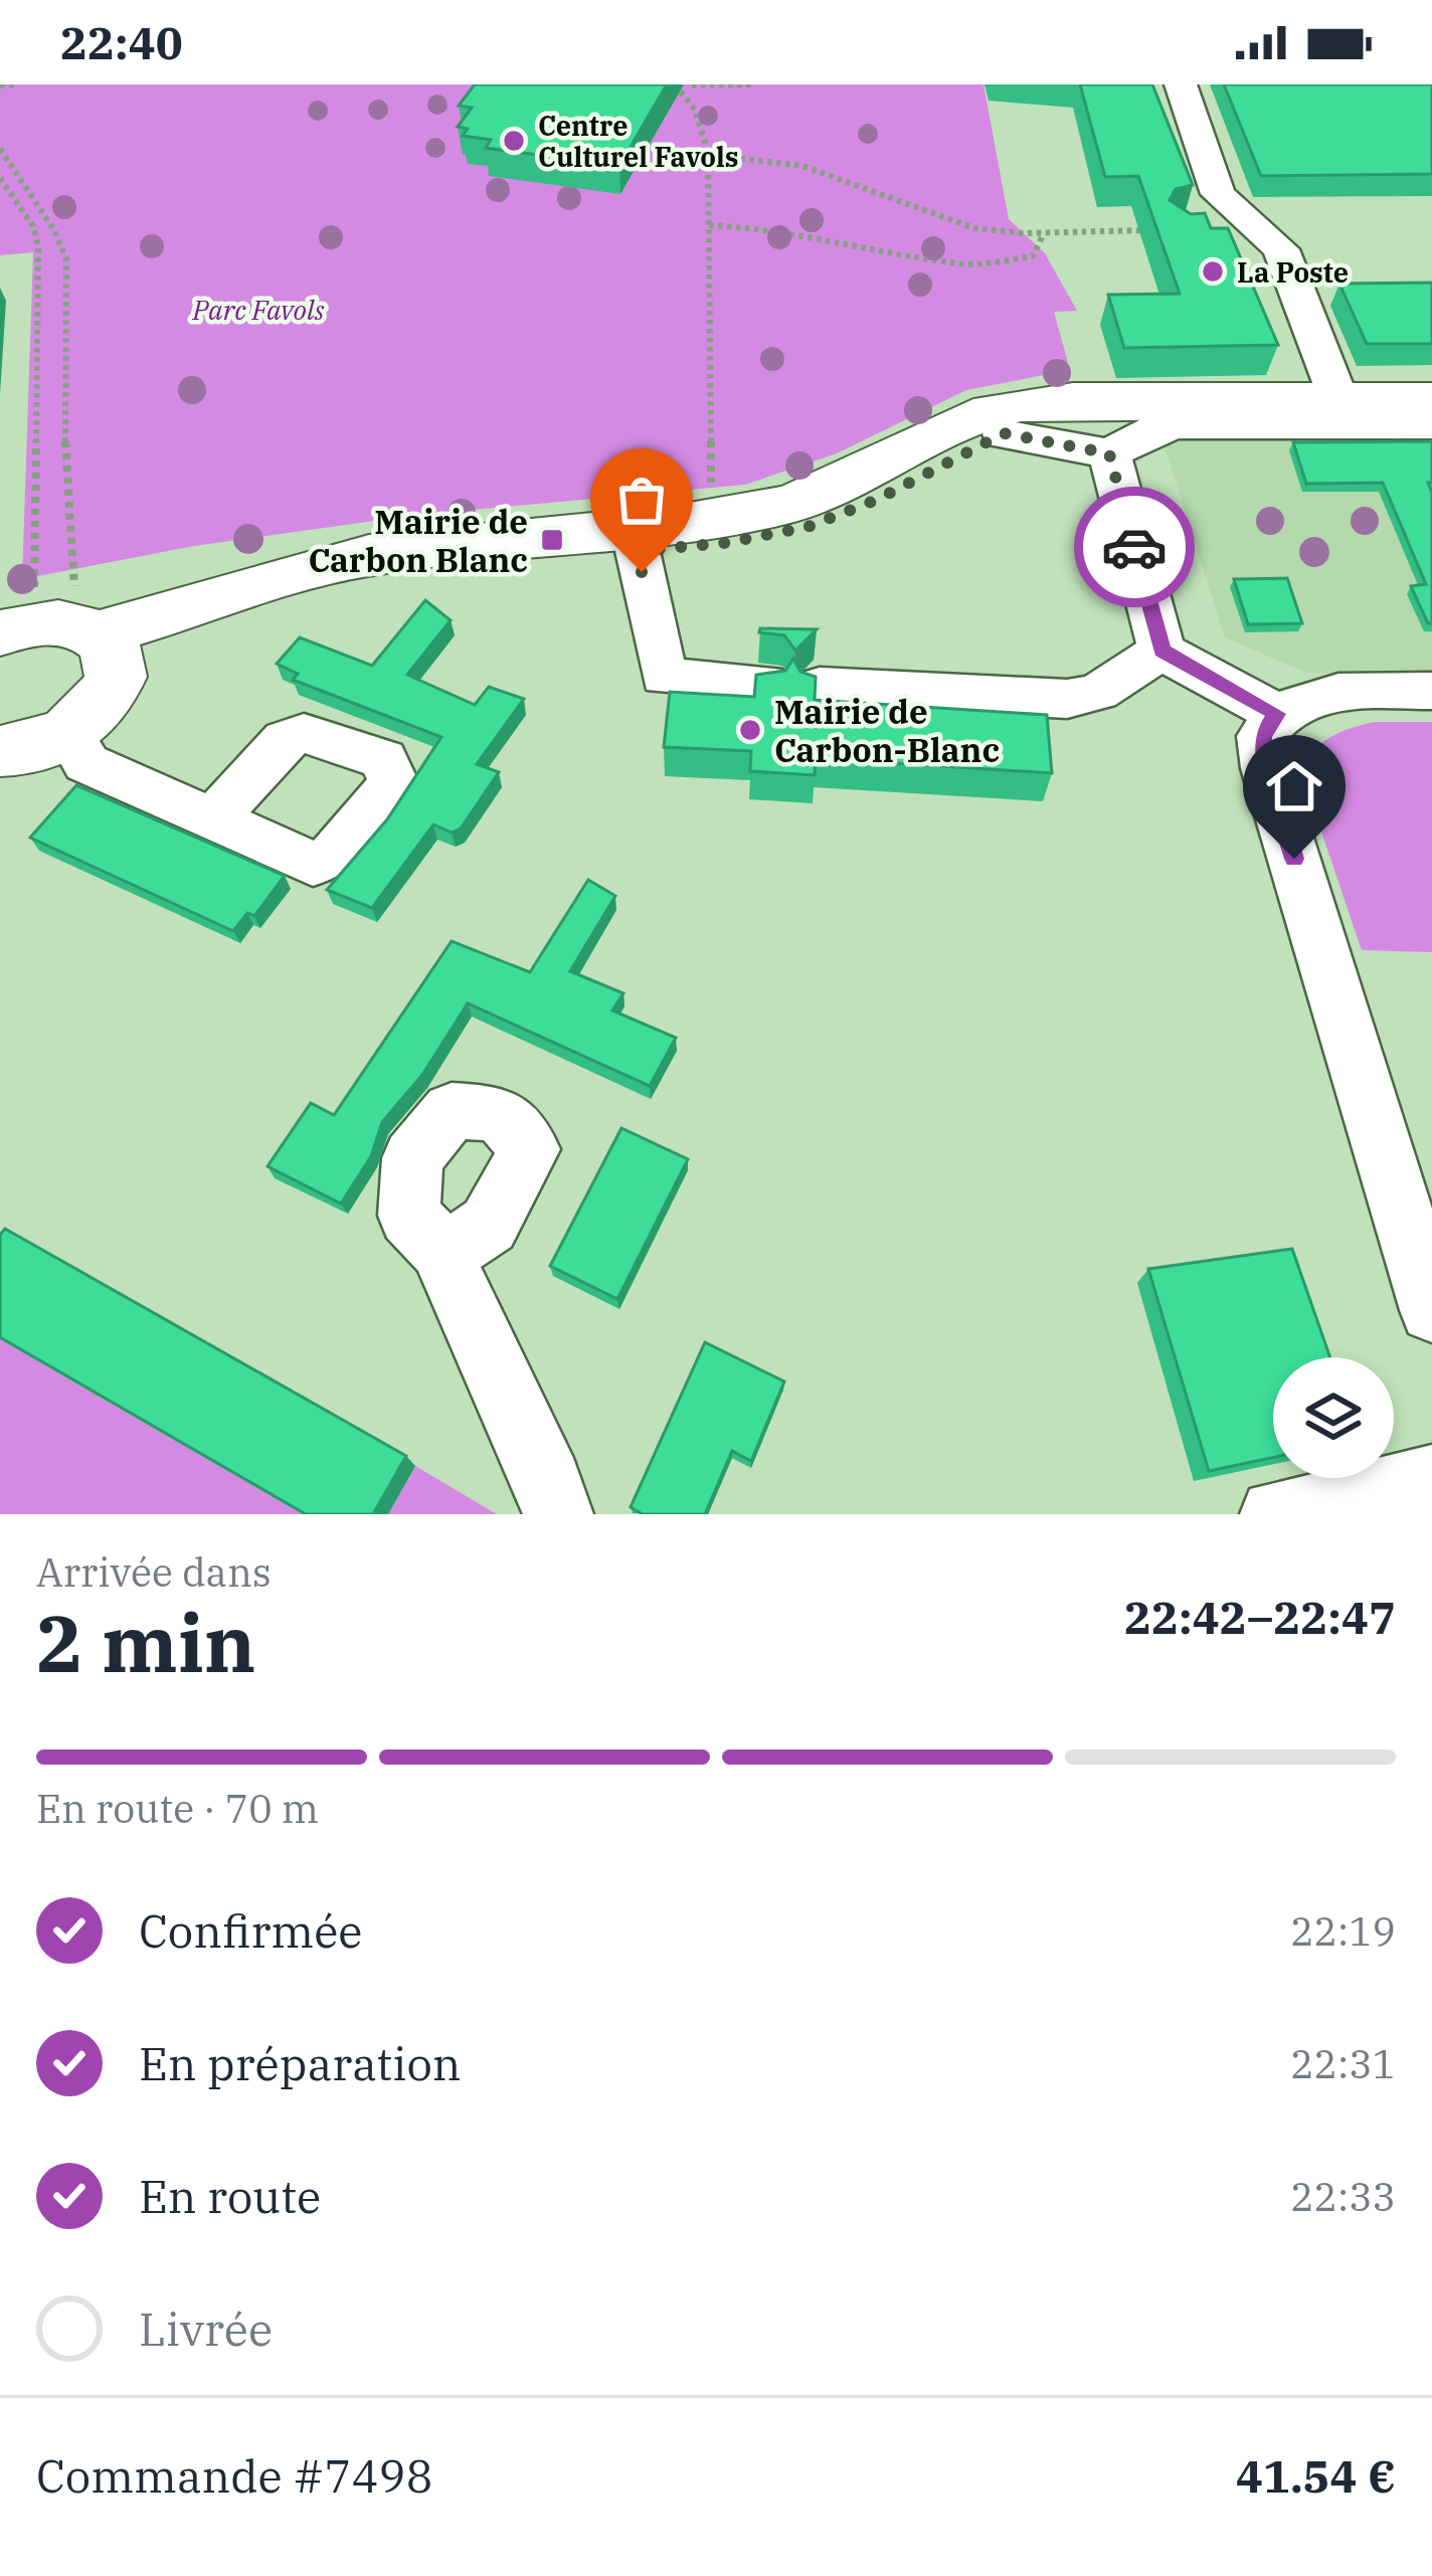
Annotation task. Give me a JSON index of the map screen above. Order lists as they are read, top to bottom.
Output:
{
  "parks": ["Parc Favols"],
  "places": {
    "other": ["Centre Culturel Favols", "La Poste", "Mairie de Carbon-Blanc"],
    "transit": ["Mairie de Carbon Blanc"]
  },
  "page": {
    "status": "22:40",
    "heading": ["2 min", "Arrivée dans", "22:42–22:47"],
    "panel": ["Commande #7498", "41.54 €"],
    "bar": "En route · 70 m",
    "list": [
      ["Confirmée", "22:19"],
      ["En préparation", "22:31"],
      ["En route", "22:33"],
      "Livrée"
    ]
  }
}
